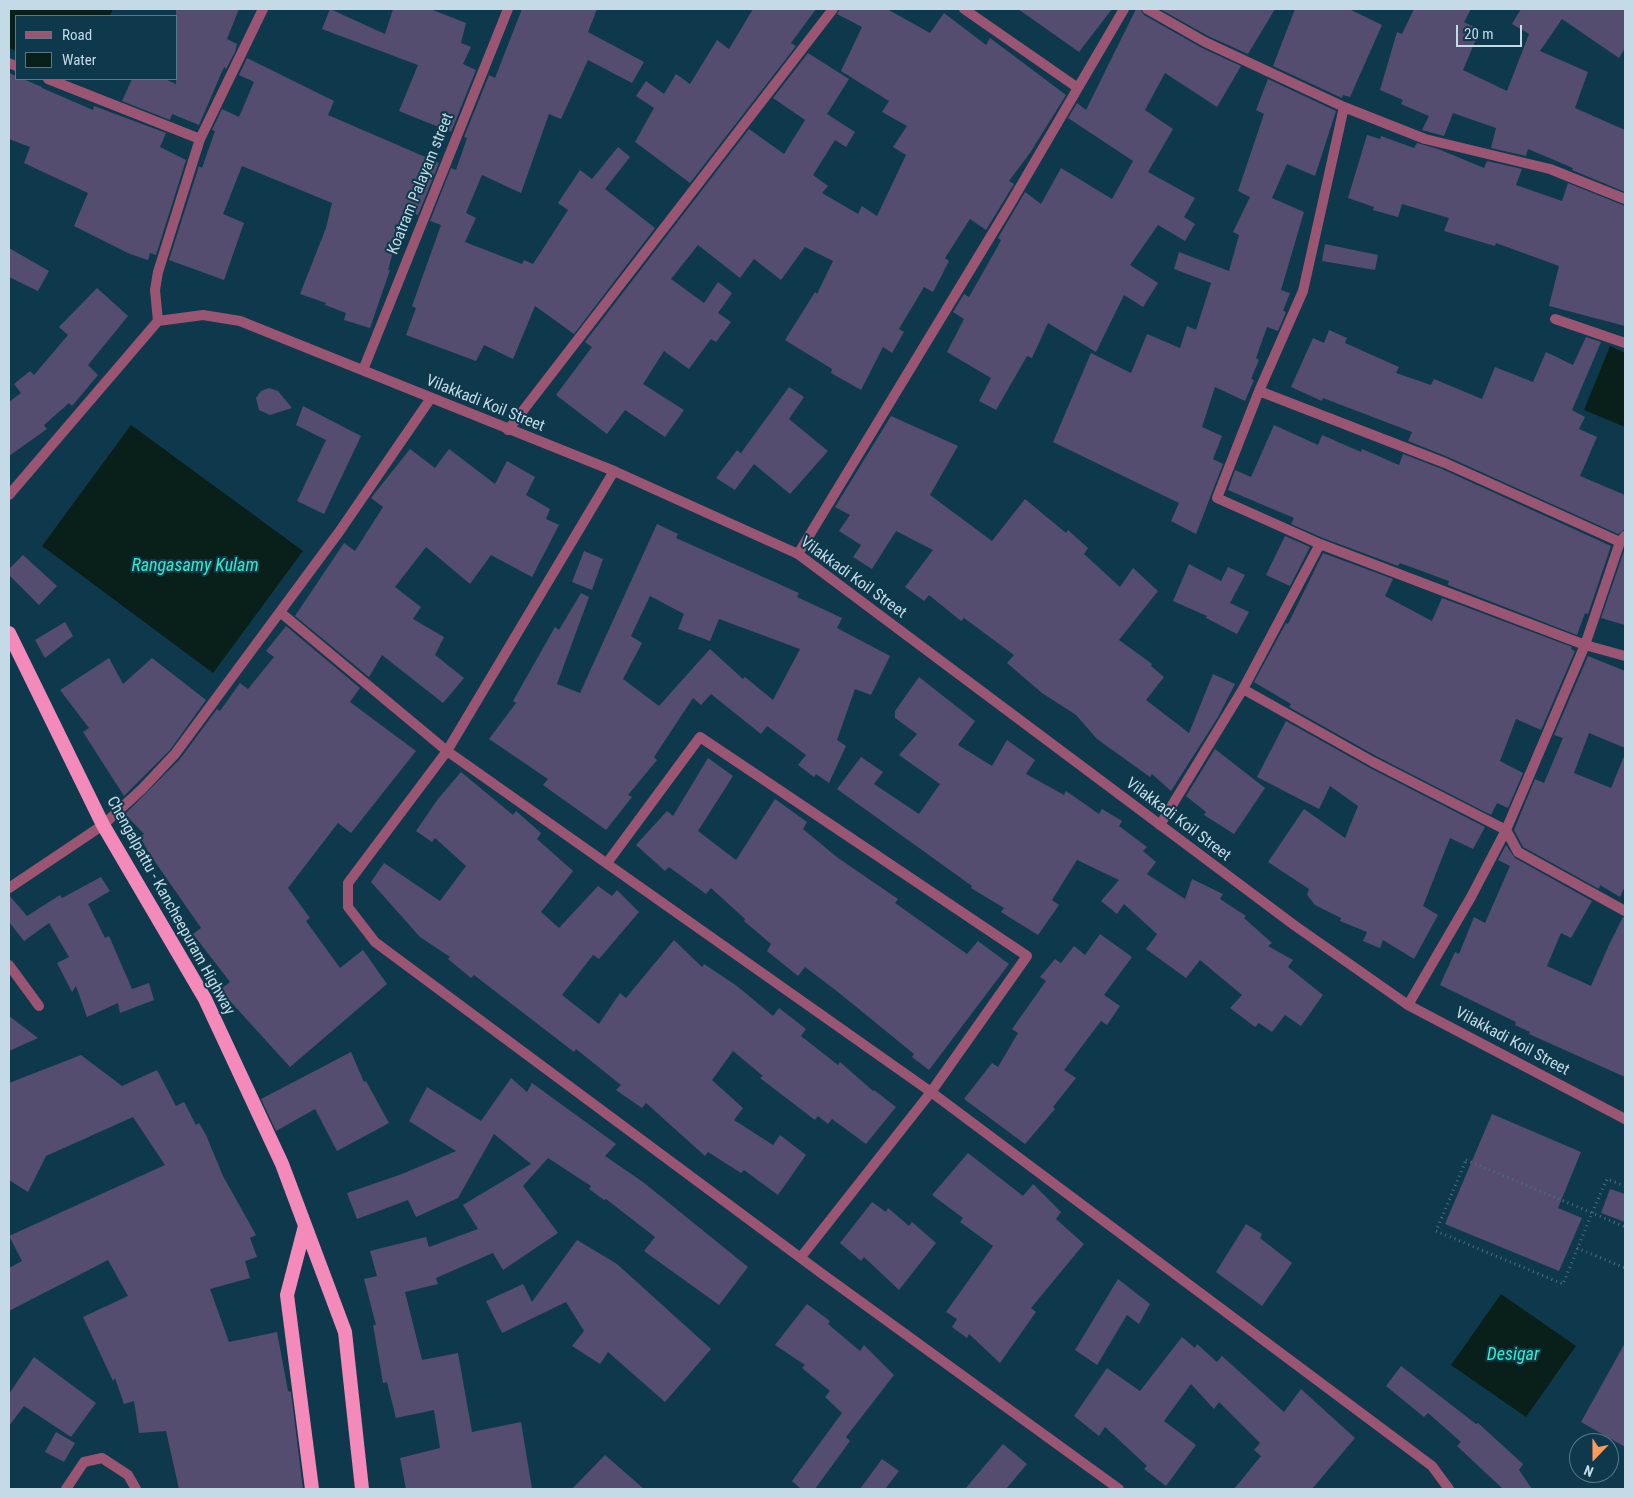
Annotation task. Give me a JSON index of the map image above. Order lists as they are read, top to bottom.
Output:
{
  "streets": {
    "highway": ["Chengalpattu - Kancheepuram Highway"],
    "street": ["Koatram Palayam street", "Vilakkadi Koil Street"]
  },
  "crossings": [
    ["Koatram Palayam street", "Vilakkadi Koil Street"]
  ],
  "water": ["Rangasamy Kulam", "Desigar"],
  "legend": ["Road", "Water"],
  "scale_bar": "20 m",
  "north": "bottom"
}
